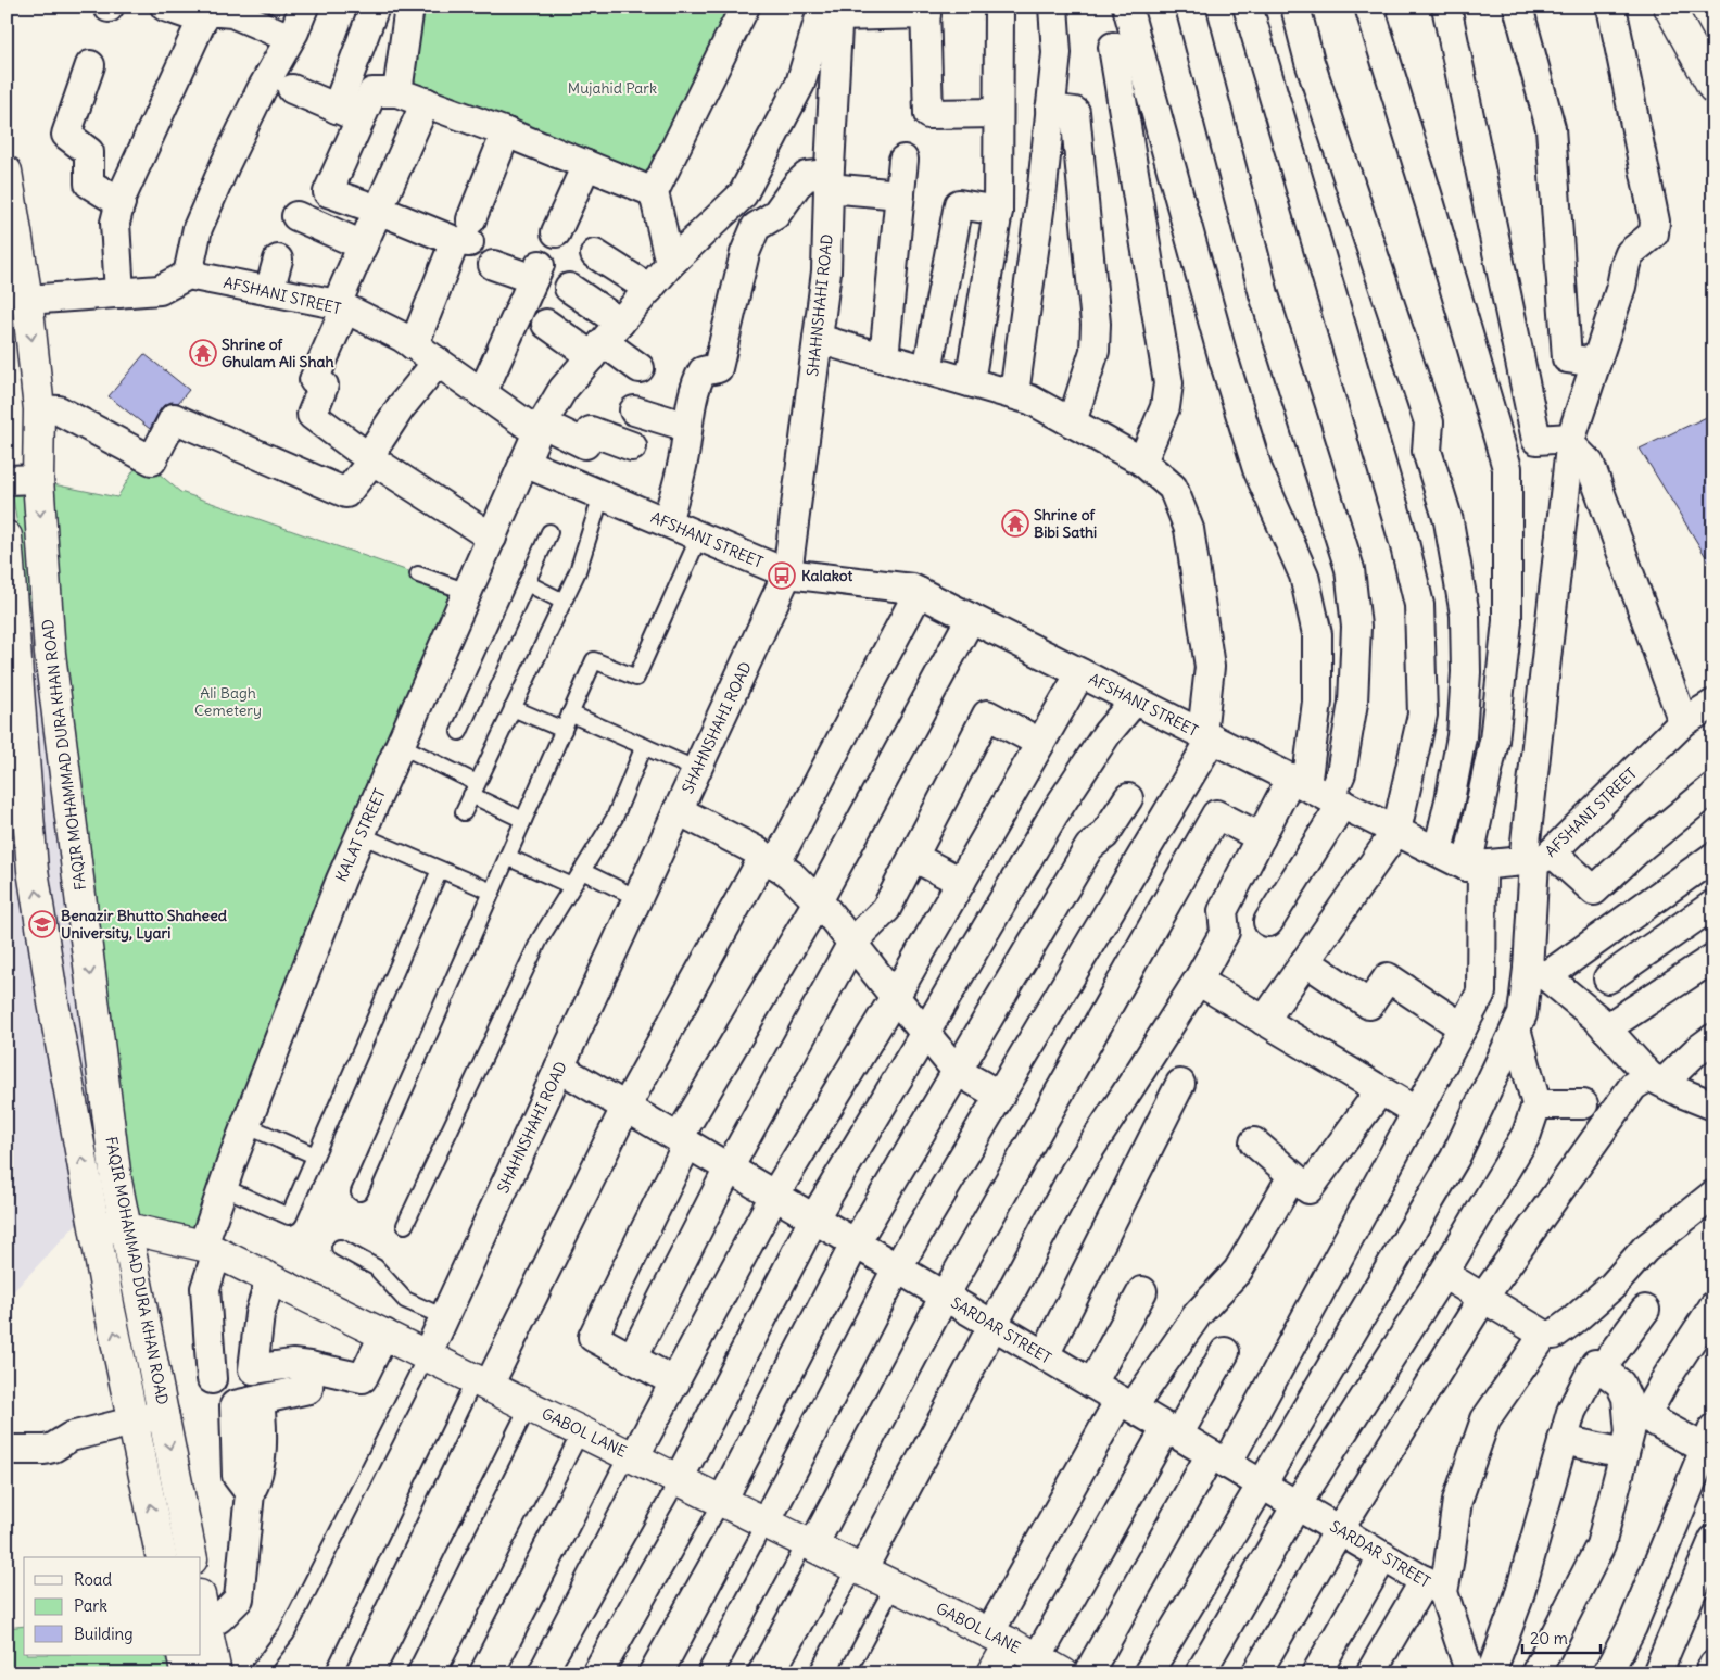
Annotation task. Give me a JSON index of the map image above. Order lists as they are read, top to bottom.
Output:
{
  "streets": {
    "main road": ["FAQIR MOHAMMAD DURA KHAN ROAD", "GABOL LANE"],
    "street": [
      "AFSHANI STREET",
      "SHAHNSHAHI ROAD",
      "KALAT STREET",
      "SARDAR STREET"
    ]
  },
  "crossings": [
    ["AFSHANI STREET", "SHAHNSHAHI ROAD"],
    ["AFSHANI STREET", "KALAT STREET"],
    ["SHAHNSHAHI ROAD", "KALAT STREET"],
    ["SHAHNSHAHI ROAD", "SARDAR STREET"],
    ["SHAHNSHAHI ROAD", "GABOL LANE"],
    ["FAQIR MOHAMMAD DURA KHAN ROAD", "GABOL LANE"],
    ["KALAT STREET", "GABOL LANE"]
  ],
  "parks": ["Mujahid Park", "Ali Bagh Cemetery"],
  "places": {
    "temple": ["Shrine of Ghulam Ali Shah", "Shrine of Bibi Sathi"],
    "bus stop": ["Kalakot"],
    "school or university": ["Benazir Bhutto Shaheed University, Lyari"]
  },
  "legend": ["Road", "Park", "Building"],
  "scale_bar": "20 m"
}
